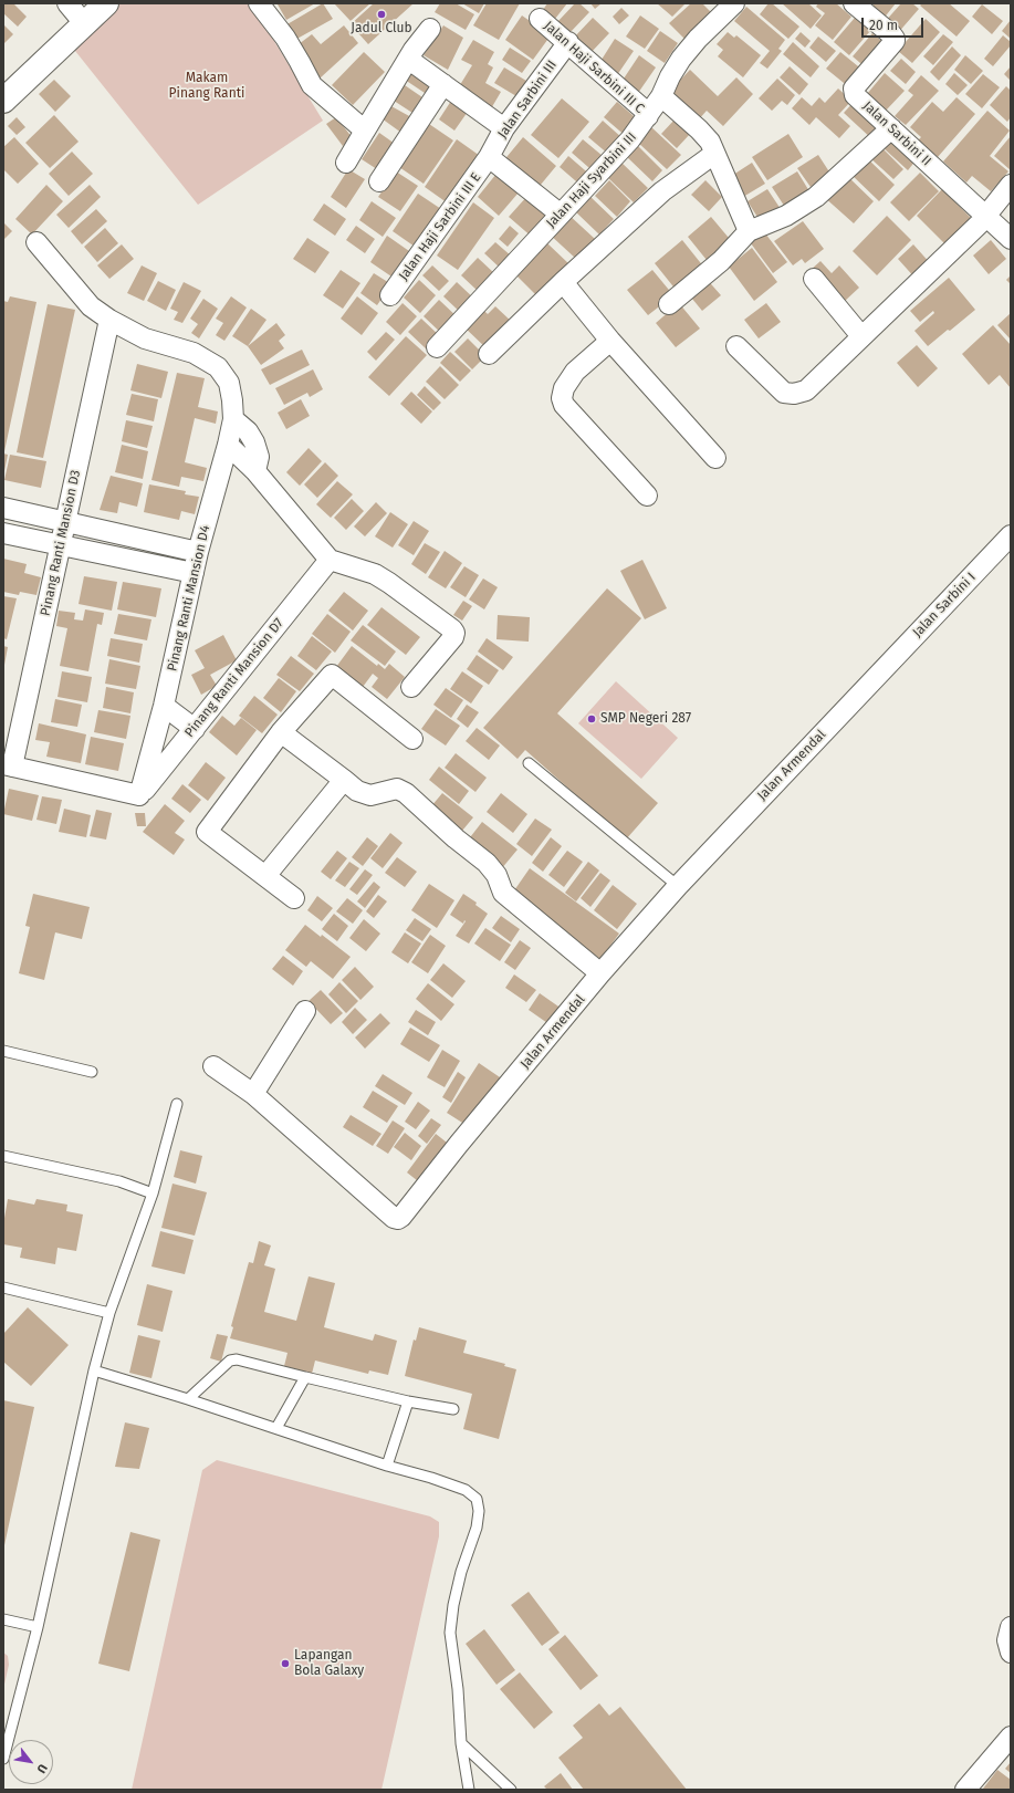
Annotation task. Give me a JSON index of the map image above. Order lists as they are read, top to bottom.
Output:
{
  "streets": {
    "street": [
      "Jalan Haji Sarbini III C",
      "Jalan Sarbini III",
      "Jalan Sarbini II",
      "Jalan Haji Syarbini III",
      "Jalan Haji Sarbini III E",
      "Pinang Ranti Mansion D3",
      "Pinang Ranti Mansion D4",
      "Jalan Sarbini I",
      "Pinang Ranti Mansion D7",
      "Jalan Armendal"
    ]
  },
  "crossings": [
    ["Jalan Haji Sarbini III C", "Jalan Sarbini III"],
    ["Jalan Haji Sarbini III C", "Jalan Haji Syarbini III"],
    ["Jalan Sarbini III", "Jalan Haji Sarbini III E"],
    ["Pinang Ranti Mansion D4", "Pinang Ranti Mansion D7"],
    ["Jalan Sarbini I", "Jalan Armendal"]
  ],
  "parks": ["Makam Pinang Ranti"],
  "places": ["Jadul Club", "SMP Negeri 287", "Lapangan Bola Galaxy"],
  "scale_bar": "20 m",
  "north": "bottom right"
}
